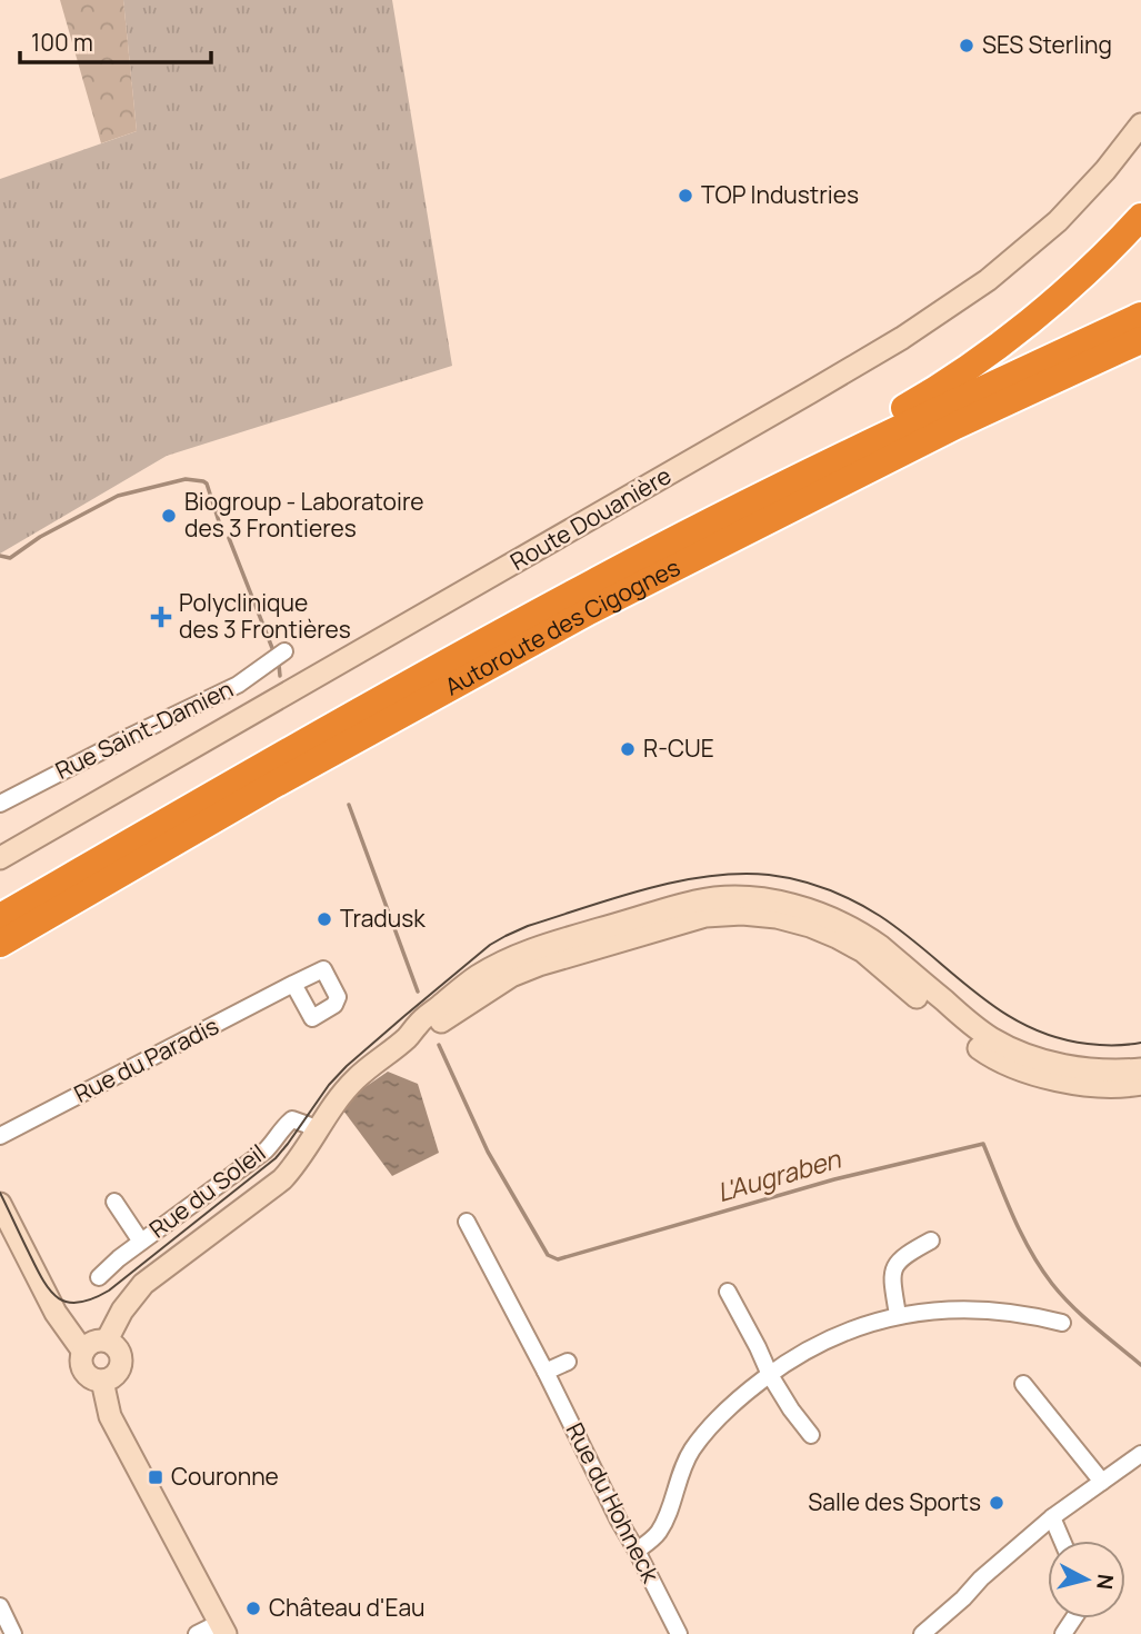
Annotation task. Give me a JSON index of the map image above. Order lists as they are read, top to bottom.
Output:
{
  "streets": {
    "highway": ["Autoroute des Cigognes"],
    "street": [
      "Route Douanière",
      "Rue Saint-Damien",
      "Rue du Paradis",
      "Rue du Soleil",
      "Rue du Hohneck"
    ]
  },
  "water": ["L'Augraben"],
  "places": {
    "other": [
      "SES Sterling",
      "TOP Industries",
      "Biogroup - Laboratoire des 3 Frontieres",
      "R-CUE",
      "Tradusk",
      "Salle des Sports",
      "Château d'Eau"
    ],
    "health": ["Polyclinique des 3 Frontières"],
    "transit": ["Couronne"]
  },
  "scale_bar": "100 m",
  "north": "right"
}
